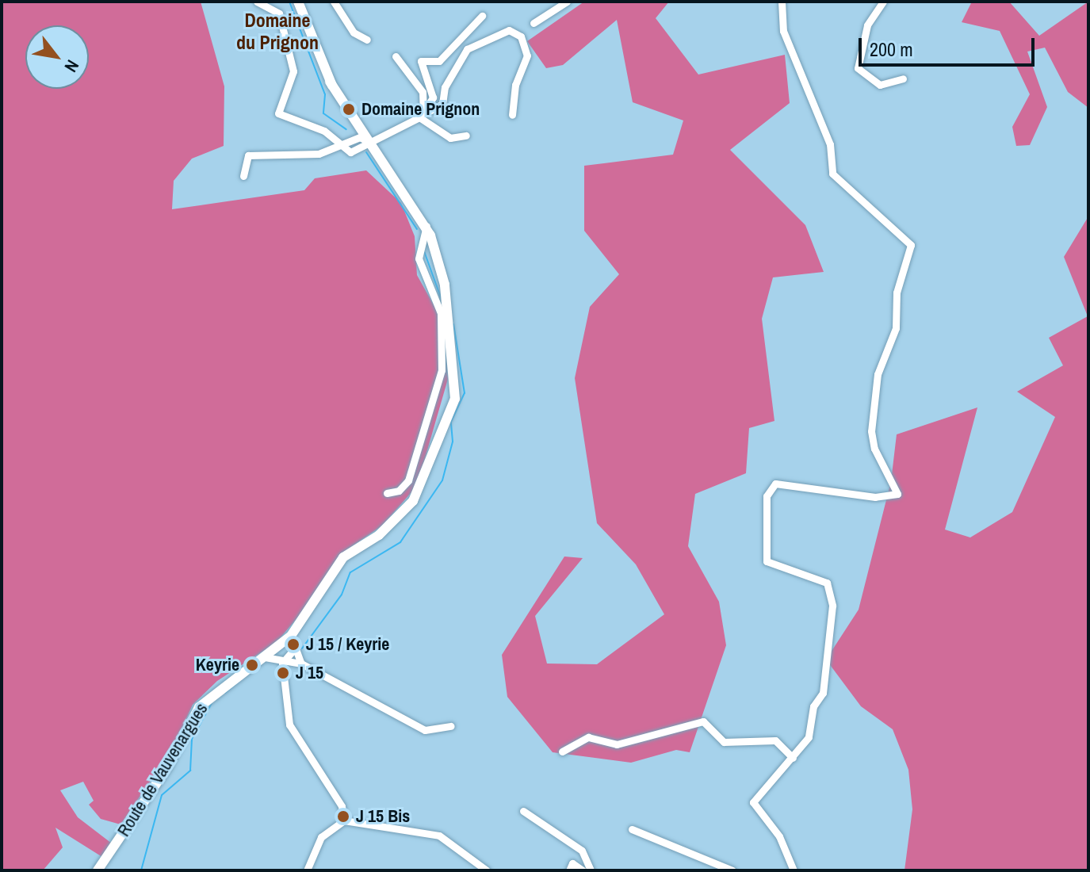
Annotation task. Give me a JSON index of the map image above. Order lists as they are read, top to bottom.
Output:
{
  "streets": {
    "main road": ["Route de Vauvenargues"]
  },
  "districts": ["Domaine du Prignon"],
  "places": [
    "Domaine Prignon",
    "J 15 / Keyrie",
    "Keyrie",
    "J 15",
    "J 15 Bis"
  ],
  "scale_bar": "200 m",
  "north": "bottom right"
}
